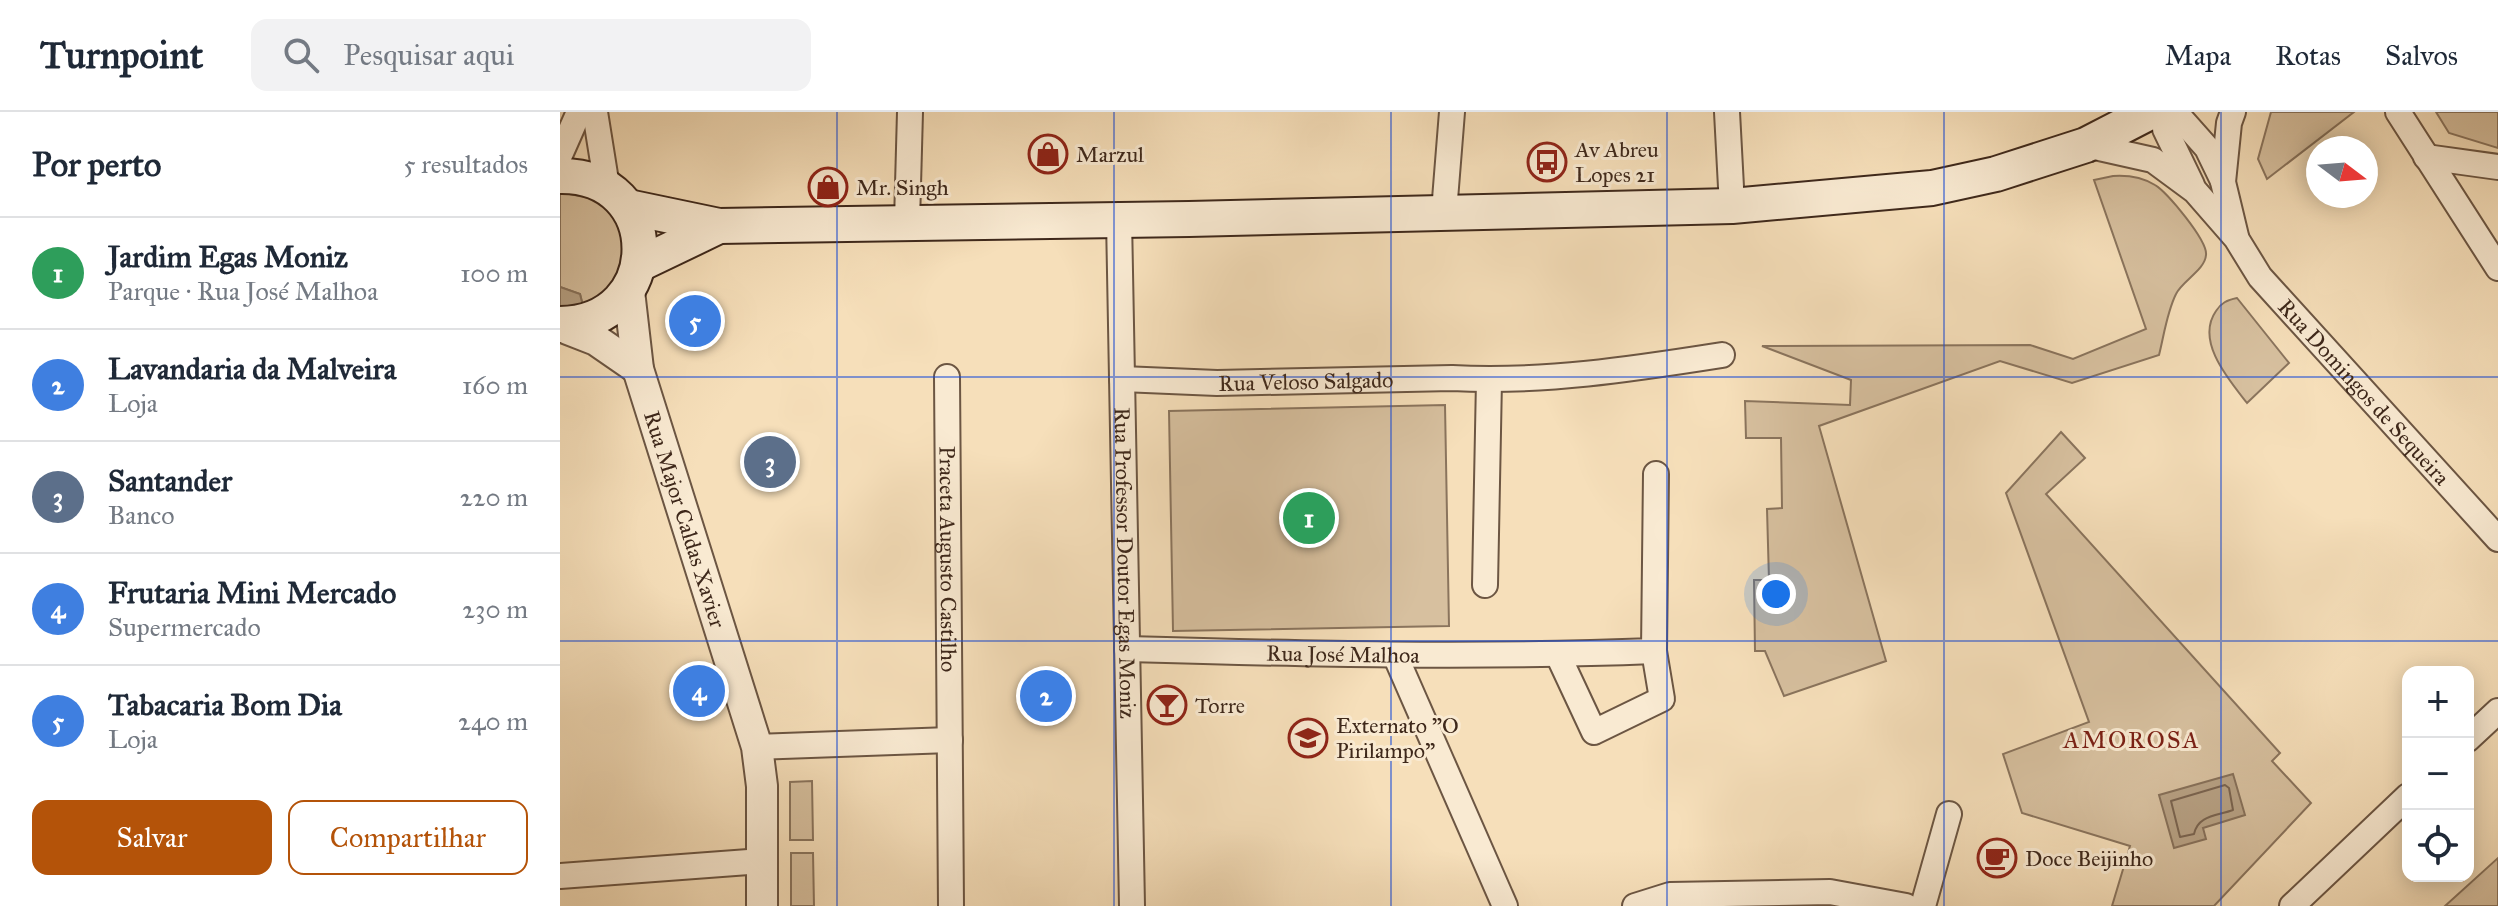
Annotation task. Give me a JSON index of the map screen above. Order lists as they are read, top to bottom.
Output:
{
  "streets": {
    "street": [
      "Rua Veloso Salgado",
      "Rua Domingos de Sequeira",
      "Rua Major Caldas Xavier",
      "Praceta Augusto Castilho",
      "Rua Professor Doutor Egas Moniz",
      "Rua José Malhoa"
    ]
  },
  "crossings": [
    ["Rua Veloso Salgado", "Rua Professor Doutor Egas Moniz"],
    ["Rua Professor Doutor Egas Moniz", "Rua José Malhoa"]
  ],
  "districts": ["AMOROSA"],
  "places": {
    "shop": ["Marzul", "Mr. Singh"],
    "bus stop": ["Av Abreu Lopes 21"],
    "bar": ["Torre"],
    "school or university": ["Externato \"O Pirilampo\""],
    "cafe": ["Doce Beijinho"]
  },
  "north": "right",
  "page": {
    "header": "Turnpoint",
    "search": "Pesquisar aqui",
    "nav": ["Mapa", "Rotas", "Salvos"],
    "heading": ["Por perto", "5 resultados"],
    "list": [
      {
        "mark": "1",
        "name": "Jardim Egas Moniz",
        "note": "Parque · Rua José Malhoa",
        "value": "100 m"
      },
      {
        "mark": "2",
        "name": "Lavandaria da Malveira",
        "note": "Loja",
        "value": "160 m"
      },
      {
        "mark": "3",
        "name": "Santander",
        "note": "Banco",
        "value": "220 m"
      },
      {
        "mark": "4",
        "name": "Frutaria Mini Mercado",
        "note": "Supermercado",
        "value": "230 m"
      },
      {
        "mark": "5",
        "name": "Tabacaria Bom Dia",
        "note": "Loja",
        "value": "240 m"
      }
    ],
    "pins": [
      "5",
      "3",
      "1",
      "4",
      "2"
    ],
    "map_buttons": ["+", "−"],
    "buttons": ["Salvar", "Compartilhar"]
  }
}
